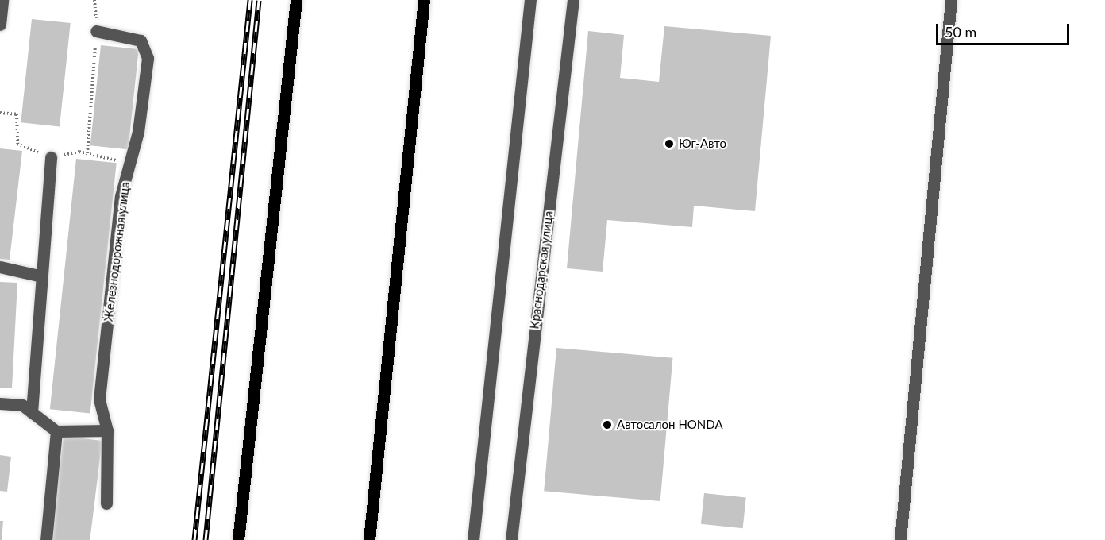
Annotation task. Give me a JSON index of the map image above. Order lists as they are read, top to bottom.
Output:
{
  "streets": {
    "street": ["Железнодорожная улица", "Краснодарская улица"]
  },
  "places": ["Юг-Авто", "Автосалон HONDA"],
  "scale_bar": "50 m"
}
